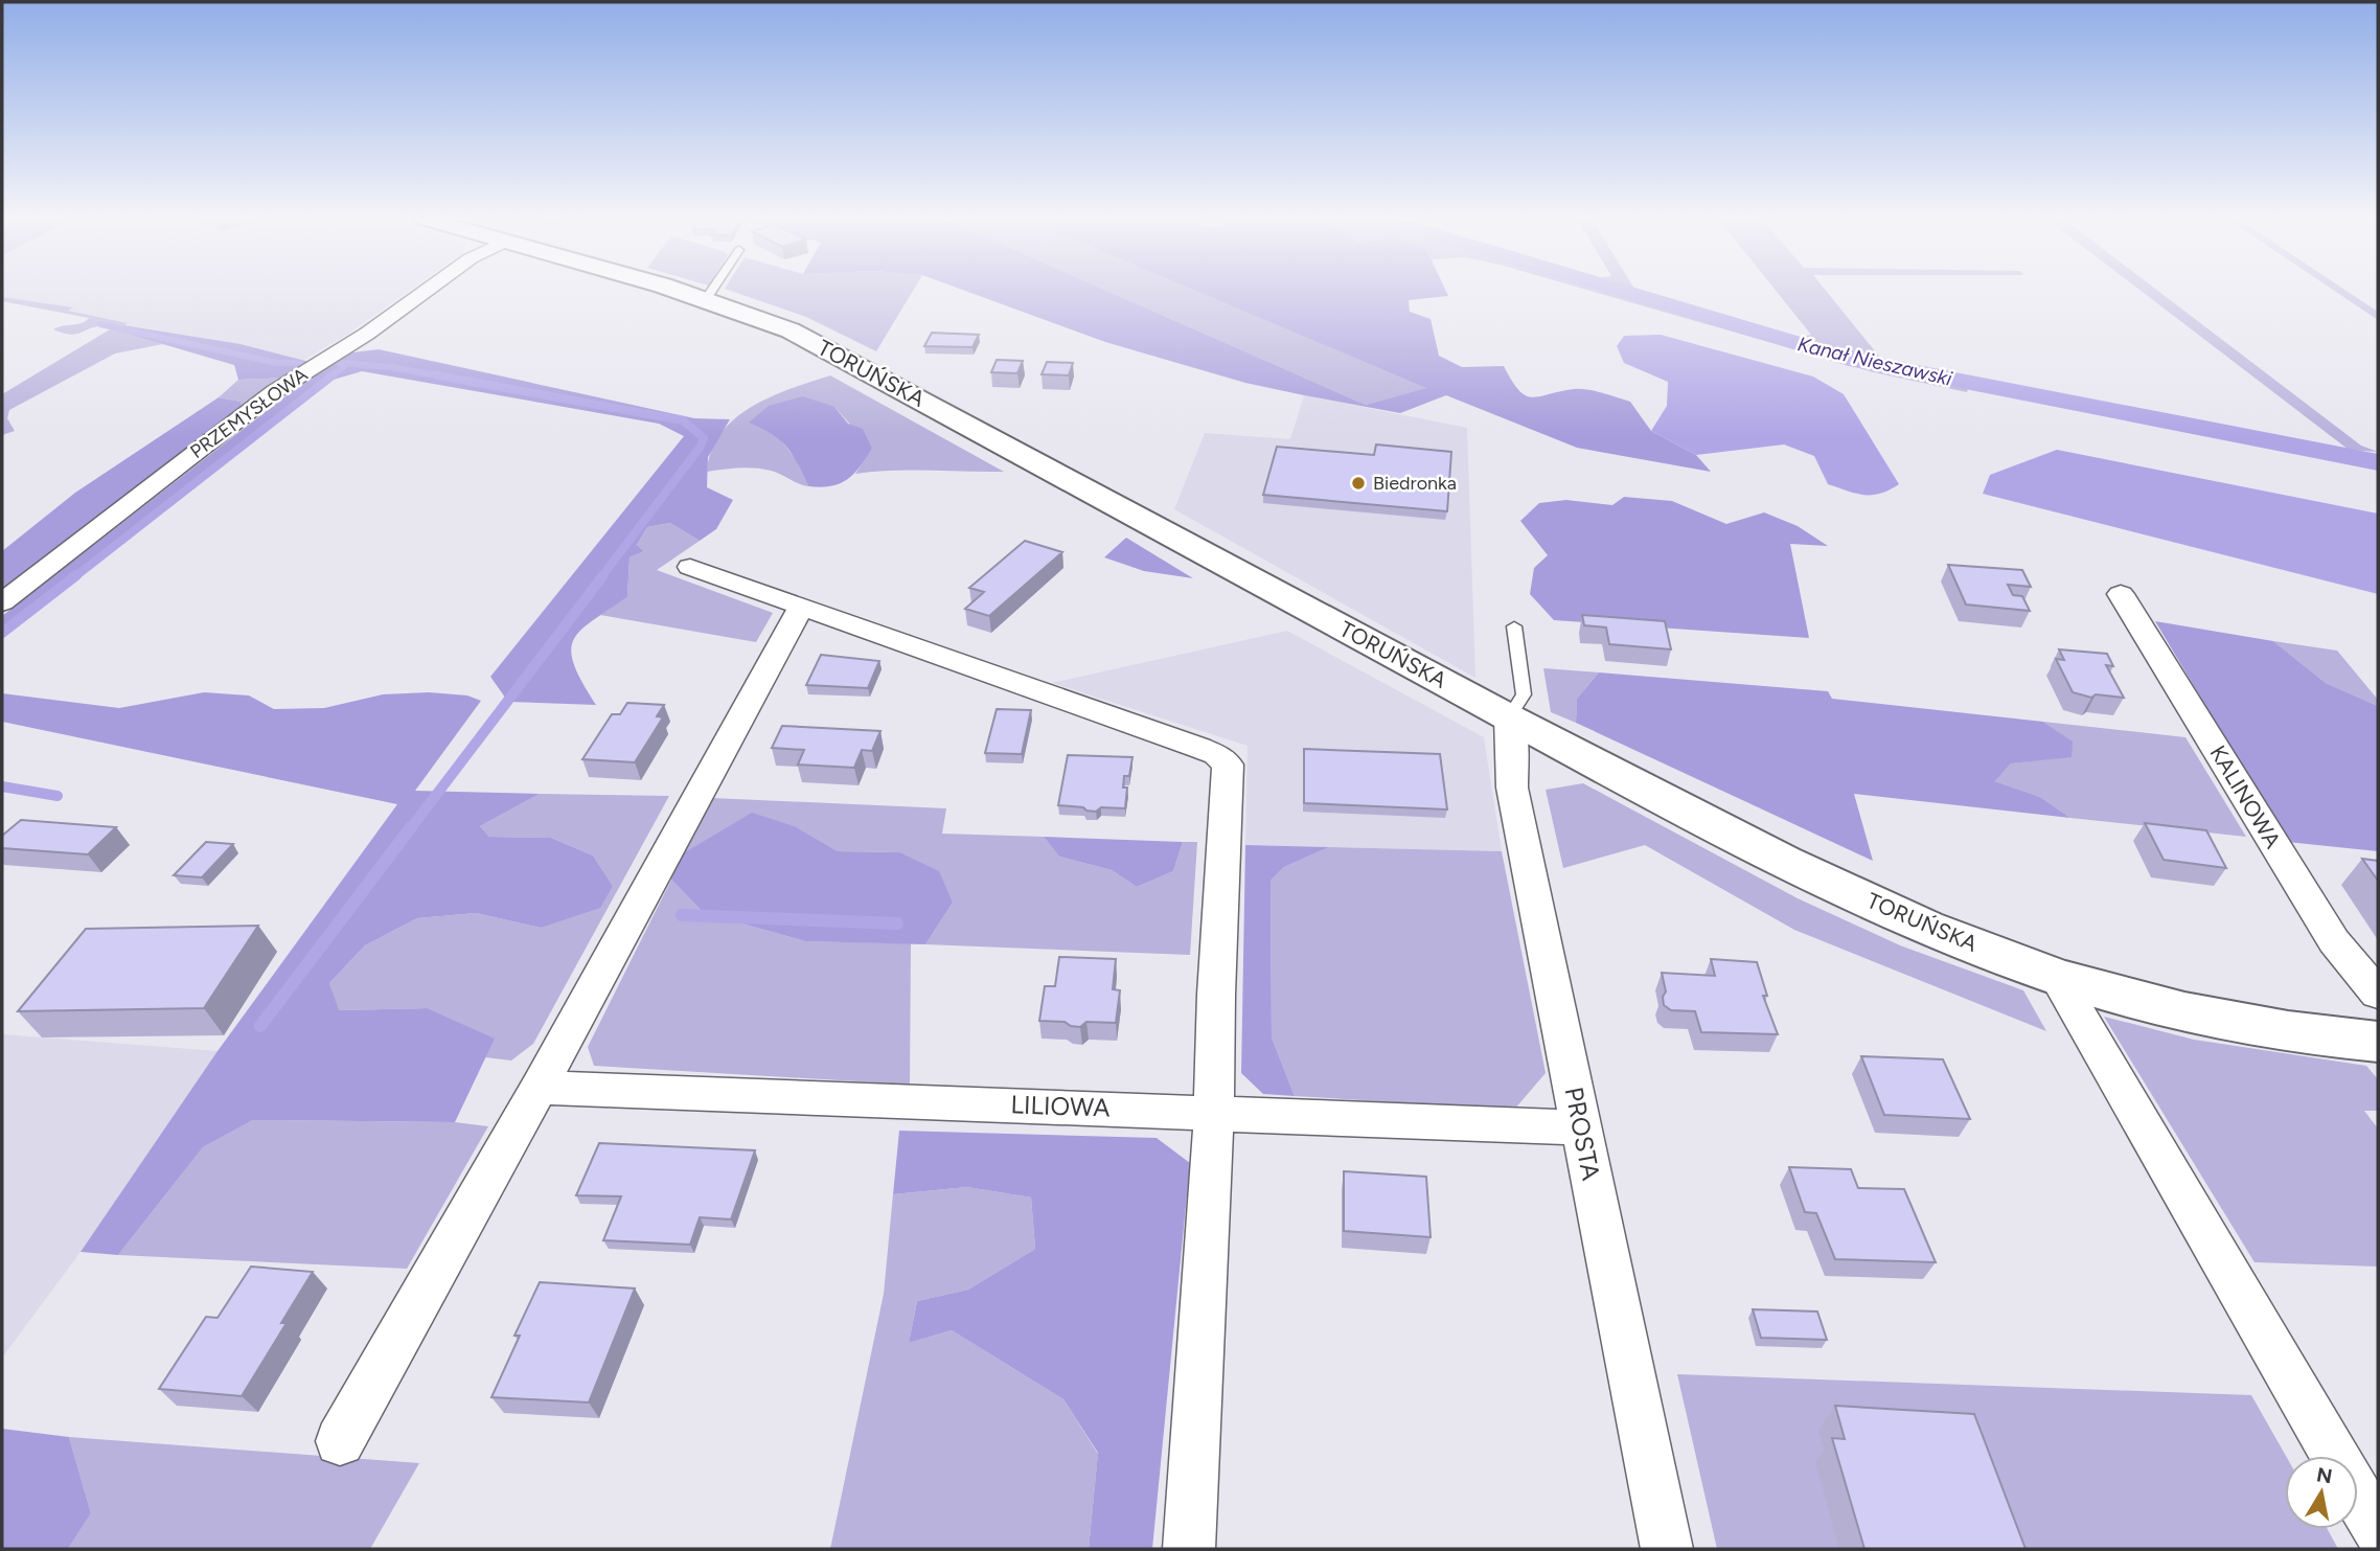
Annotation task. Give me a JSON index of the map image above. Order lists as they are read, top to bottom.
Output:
{
  "streets": {
    "main road": ["TORUŃSKA"],
    "street": [
      "PRZEMYSŁOWA",
      "KALINOWA",
      "LILIOWA",
      "PROSTA"
    ]
  },
  "crossings": [
    ["TORUŃSKA", "PROSTA"],
    ["LILIOWA", "PROSTA"]
  ],
  "water": ["Kanał Nieszawski"],
  "places": ["Biedronka"],
  "north": "top"
}
